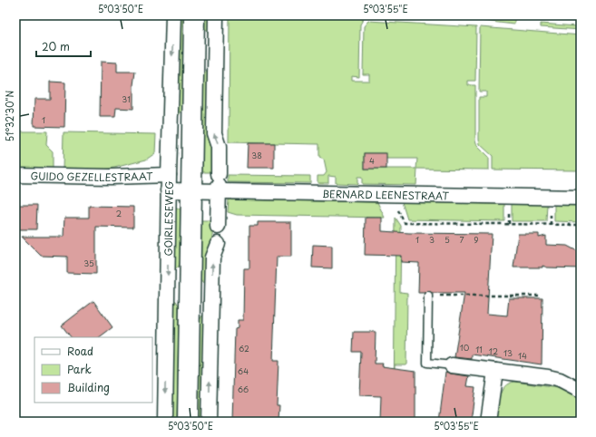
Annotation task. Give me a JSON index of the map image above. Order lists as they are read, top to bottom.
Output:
{
  "streets": {
    "street": ["GUIDO GEZELLESTRAAT", "BERNARD LEENESTRAAT", "GOIRLESEWEG"]
  },
  "crossings": [
    ["GUIDO GEZELLESTRAAT", "GOIRLESEWEG"],
    ["BERNARD LEENESTRAAT", "GOIRLESEWEG"]
  ],
  "house_numbers": [
    "31",
    "1",
    "38",
    "4",
    "2",
    "1",
    "3",
    "5",
    "7",
    "9",
    "35",
    "10",
    "62",
    "11",
    "12",
    "13",
    "14",
    "64",
    "66"
  ],
  "legend": ["Road", "Park", "Building"],
  "scale_bar": "20 m",
  "coordinates": ["5°03'50\"E", "5°03'55\"E", "51°32'30\"N"]
}
